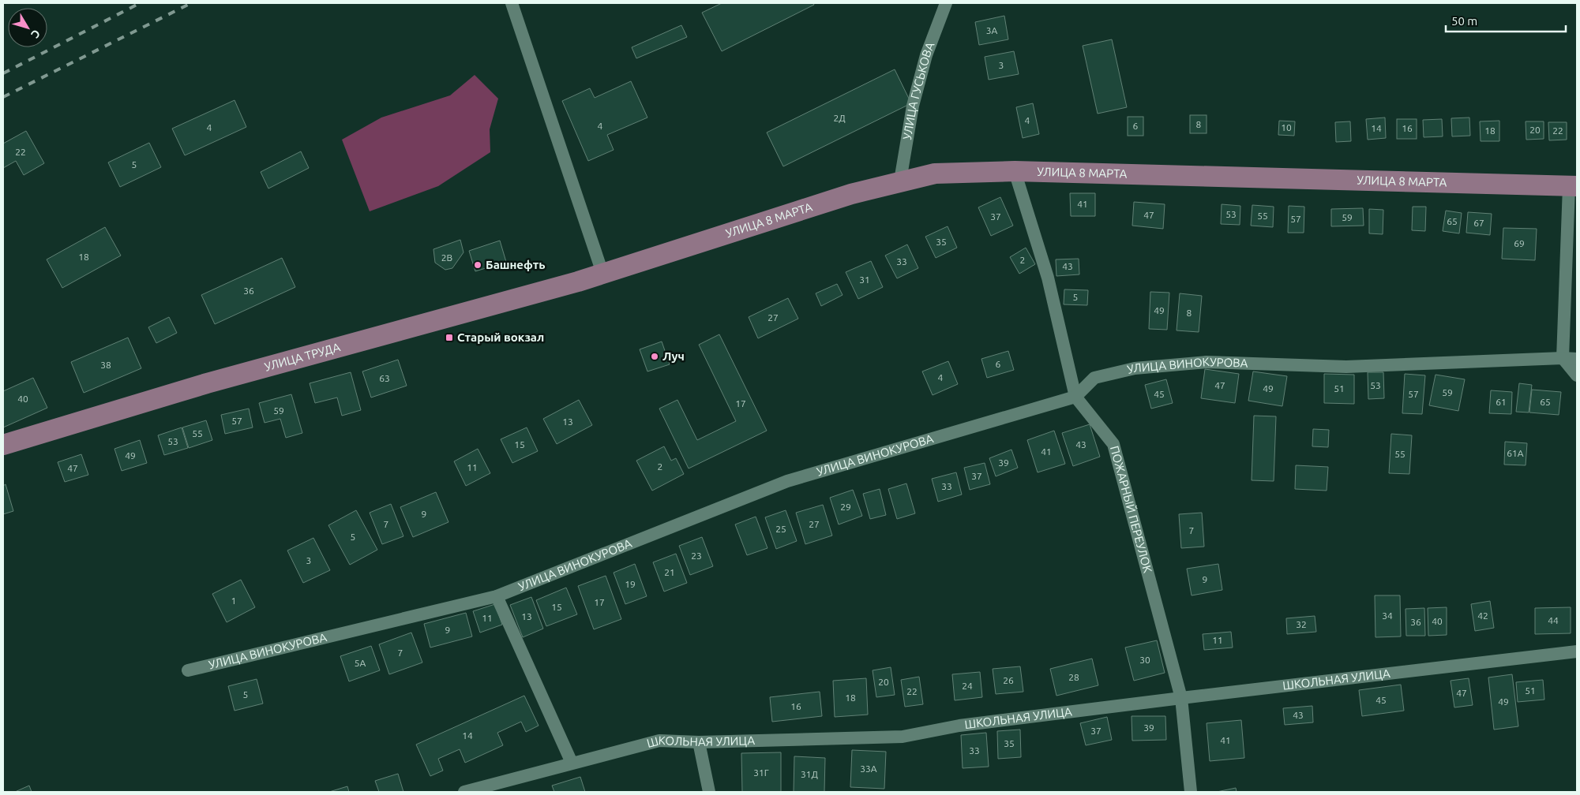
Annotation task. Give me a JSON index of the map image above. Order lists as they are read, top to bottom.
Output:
{
  "streets": {
    "main road": ["УЛИЦА 8 МАРТА", "УЛИЦА ТРУДА"],
    "street": [
      "УЛИЦА ГУСЬКОВА",
      "УЛИЦА ВИНОКУРОВА",
      "ПОЖАРНЫЙ ПЕРЕУЛОК",
      "ШКОЛЬНАЯ УЛИЦА"
    ]
  },
  "crossings": [
    ["УЛИЦА ГУСЬКОВА", "УЛИЦА 8 МАРТА"],
    ["УЛИЦА 8 МАРТА", "УЛИЦА ТРУДА"],
    ["УЛИЦА 8 МАРТА", "ПОЖАРНЫЙ ПЕРЕУЛОК"],
    ["УЛИЦА ВИНОКУРОВА", "ПОЖАРНЫЙ ПЕРЕУЛОК"],
    ["ПОЖАРНЫЙ ПЕРЕУЛОК", "ШКОЛЬНАЯ УЛИЦА"]
  ],
  "places": {
    "other": ["Башнефть", "Луч"],
    "transit": ["Старый вокзал"]
  },
  "house_numbers": [
    "3А",
    "3",
    "2Д",
    "4",
    "8",
    "4",
    "6",
    "4",
    "10",
    "14",
    "16",
    "20",
    "18",
    "22",
    "22",
    "5",
    "41",
    "53",
    "47",
    "55",
    "37",
    "59",
    "57",
    "65",
    "67",
    "35",
    "69",
    "18",
    "2В",
    "2",
    "33",
    "43",
    "31",
    "36",
    "5",
    "49",
    "8",
    "27",
    "6",
    "38",
    "4",
    "63",
    "47",
    "53",
    "49",
    "51",
    "59",
    "45",
    "57",
    "40",
    "61",
    "65",
    "17",
    "59",
    "57",
    "13",
    "55",
    "53",
    "15",
    "43",
    "41",
    "61А",
    "55",
    "49",
    "39",
    "2",
    "11",
    "47",
    "37",
    "33",
    "29",
    "9",
    "7",
    "27",
    "25",
    "7",
    "5",
    "23",
    "3",
    "21",
    "9",
    "19",
    "1",
    "17",
    "15",
    "34",
    "42",
    "13",
    "11",
    "44",
    "40",
    "36",
    "32",
    "9",
    "11",
    "7",
    "30",
    "5А",
    "28",
    "26",
    "20",
    "24",
    "51",
    "22",
    "47",
    "5",
    "18",
    "45",
    "49",
    "16",
    "43",
    "39",
    "37",
    "14",
    "41",
    "35",
    "33",
    "33А",
    "31Г",
    "31Д"
  ],
  "scale_bar": "50 m",
  "north": "bottom right"
}
